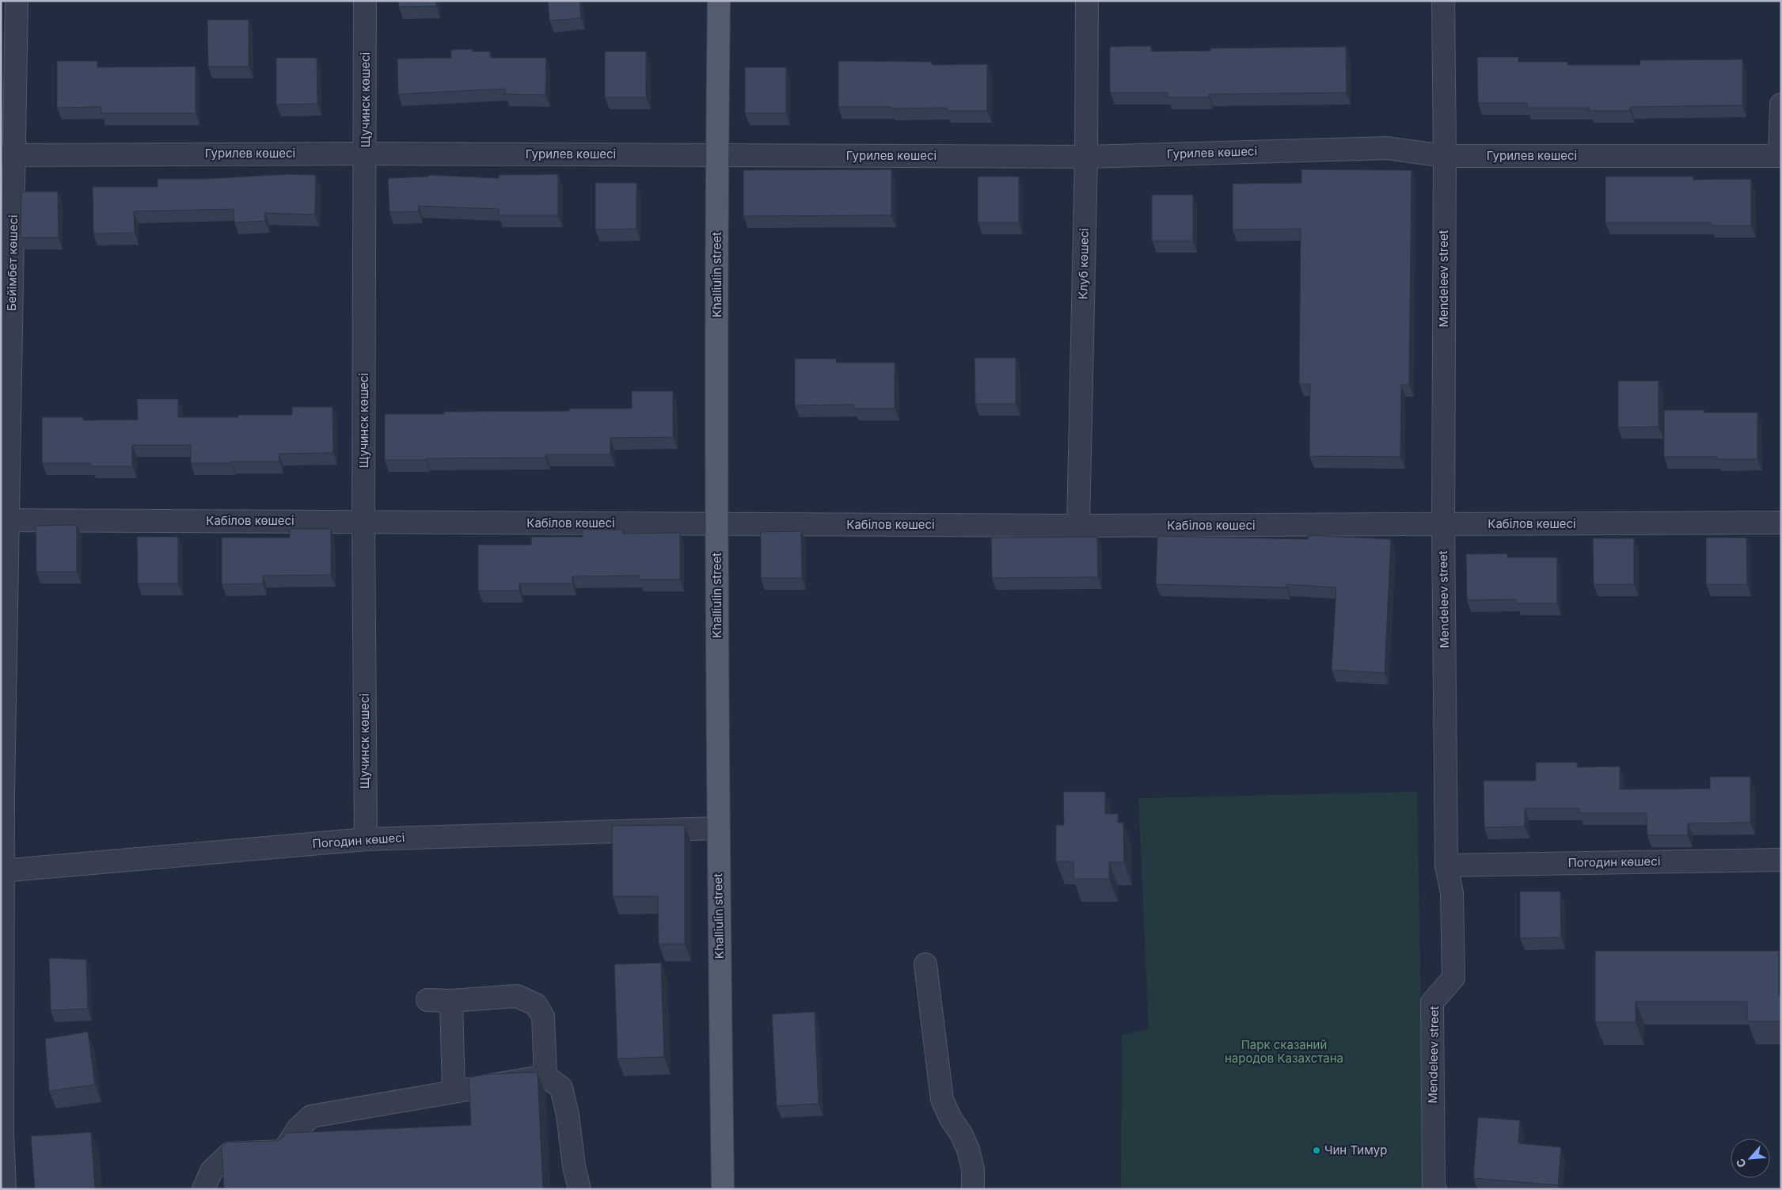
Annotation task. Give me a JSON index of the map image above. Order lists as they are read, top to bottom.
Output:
{
  "streets": {
    "main road": ["Khalliulin street"],
    "street": [
      "Щучинск көшесі",
      "Гурилев көшесі",
      "Бейімбет көшесі",
      "Клуб көшесі",
      "Mendeleev street",
      "Кабілов көшесі",
      "Погодин көшесі"
    ]
  },
  "crossings": [
    ["Щучинск көшесі", "Гурилев көшесі"],
    ["Щучинск көшесі", "Кабілов көшесі"],
    ["Щучинск көшесі", "Погодин көшесі"],
    ["Гурилев көшесі", "Бейімбет көшесі"],
    ["Гурилев көшесі", "Клуб көшесі"],
    ["Гурилев көшесі", "Khalliulin street"],
    ["Гурилев көшесі", "Mendeleev street"],
    ["Бейімбет көшесі", "Кабілов көшесі"],
    ["Бейімбет көшесі", "Погодин көшесі"],
    ["Клуб көшесі", "Кабілов көшесі"],
    ["Khalliulin street", "Кабілов көшесі"],
    ["Khalliulin street", "Погодин көшесі"],
    ["Mendeleev street", "Кабілов көшесі"],
    ["Mendeleev street", "Погодин көшесі"]
  ],
  "parks": ["Парк сказаний народов Казахстана"],
  "places": ["Чин Тимур"],
  "north": "bottom left"
}
